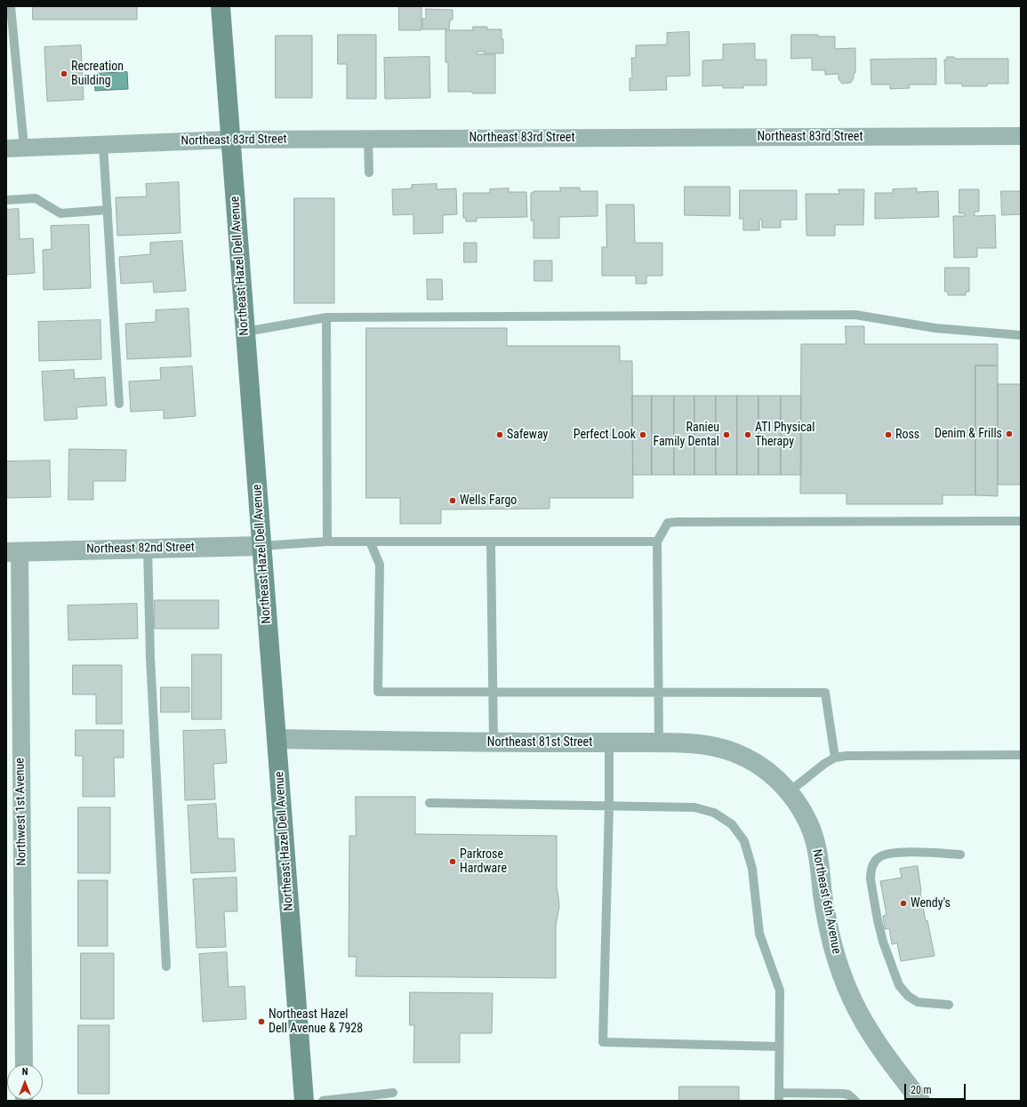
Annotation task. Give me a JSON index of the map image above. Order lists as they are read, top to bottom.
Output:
{
  "streets": {
    "main road": ["Northeast Hazel Dell Avenue"],
    "street": [
      "Northeast 83rd Street",
      "Northeast 82nd Street",
      "Northeast 81st Street",
      "Northwest 1st Avenue",
      "Northeast 6th Avenue"
    ]
  },
  "crossings": [
    ["Northeast 83rd Street", "Northeast Hazel Dell Avenue"],
    ["Northeast Hazel Dell Avenue", "Northeast 82nd Street"],
    ["Northeast Hazel Dell Avenue", "Northeast 81st Street"],
    ["Northeast 82nd Street", "Northwest 1st Avenue"],
    ["Northeast 81st Street", "Northeast 6th Avenue"]
  ],
  "places": [
    "Recreation Building",
    "Denim & Frills",
    "Safeway",
    "Perfect Look",
    "Ranieu Family Dental",
    "ATI Physical Therapy",
    "Ross",
    "Wells Fargo",
    "Parkrose Hardware",
    "Wendy's",
    "Northeast Hazel Dell Avenue & 7928"
  ],
  "scale_bar": "20 m",
  "north": "top"
}
